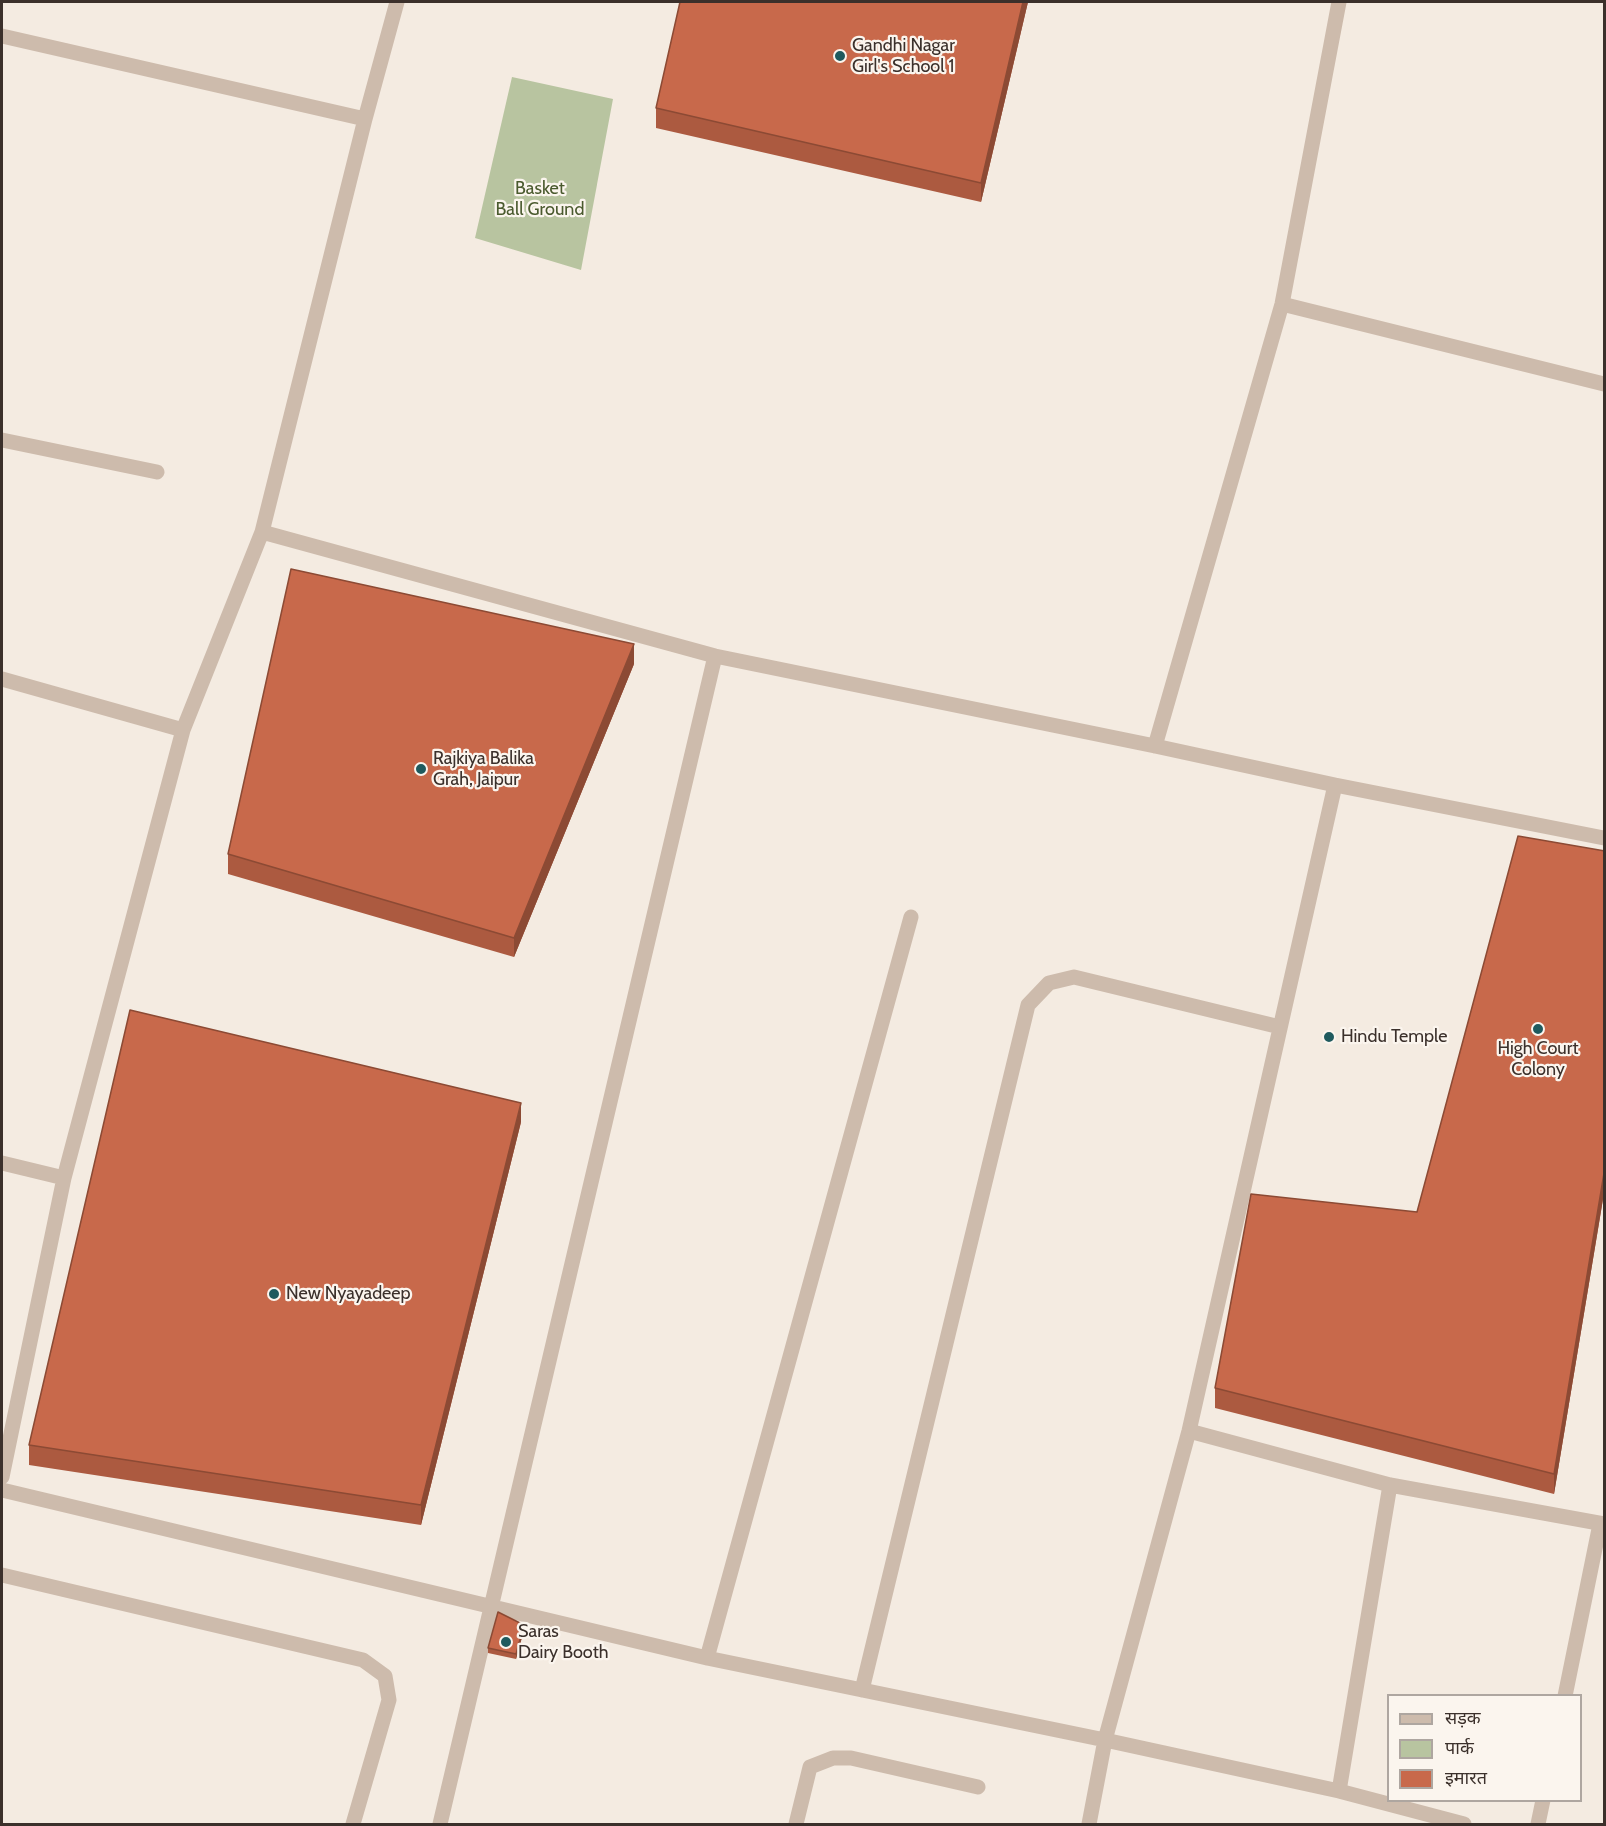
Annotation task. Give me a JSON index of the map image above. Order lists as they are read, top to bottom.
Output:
{
  "parks": ["Basket Ball Ground"],
  "places": [
    "Gandhi Nagar Girl's School 1",
    "Rajkiya Balika Grah, Jaipur",
    "High Court Colony",
    "Hindu Temple",
    "New Nyayadeep",
    "Saras Dairy Booth"
  ],
  "legend": ["सड़क", "पार्क", "इमारत"]
}
